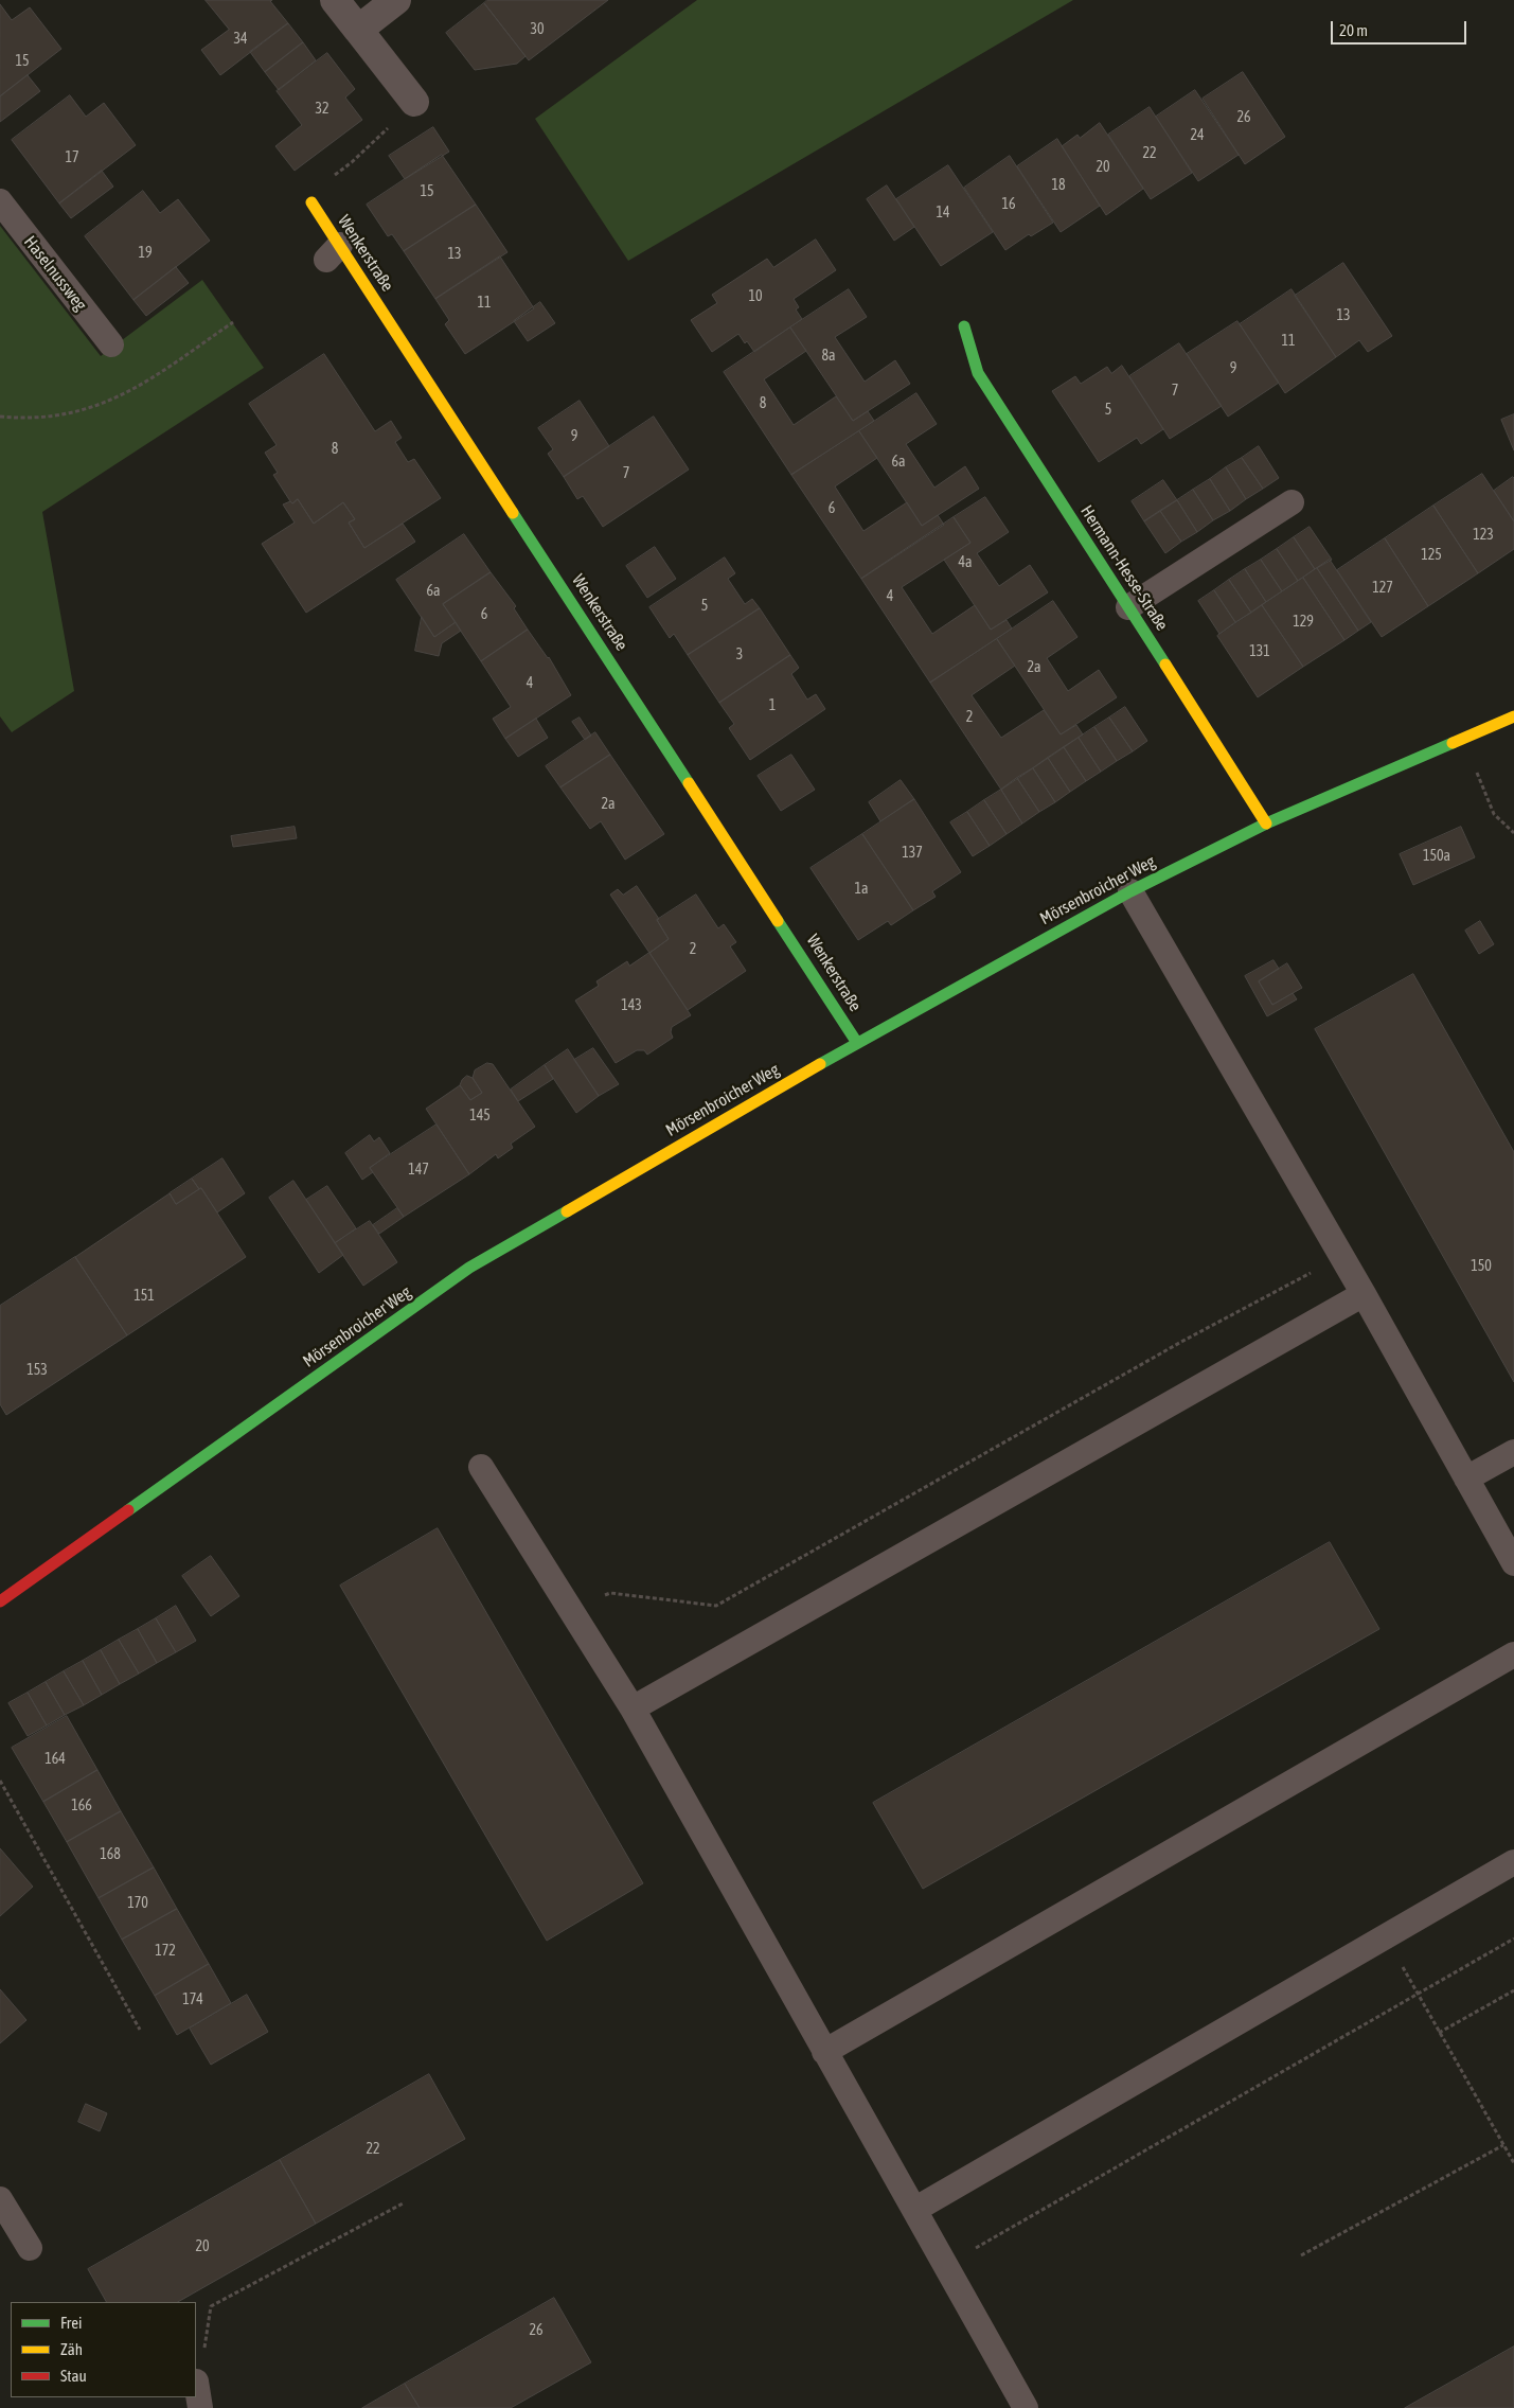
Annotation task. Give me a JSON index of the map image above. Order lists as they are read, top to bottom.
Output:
{
  "streets": {
    "street": ["Wenkerstraße", "Hermann-Hesse-Straße", "Mörsenbroicher Weg"],
    "lane": ["Haselnussweg"]
  },
  "crossings": [
    ["Wenkerstraße", "Mörsenbroicher Weg"],
    ["Hermann-Hesse-Straße", "Mörsenbroicher Weg"]
  ],
  "house_numbers": [
    "30",
    "34",
    "15",
    "32",
    "26",
    "24",
    "22",
    "17",
    "20",
    "18",
    "15",
    "16",
    "14",
    "19",
    "13",
    "10",
    "11",
    "13",
    "11",
    "8a",
    "9",
    "7",
    "8",
    "5",
    "9",
    "8",
    "6a",
    "7",
    "6",
    "123",
    "125",
    "4a",
    "127",
    "6a",
    "4",
    "5",
    "6",
    "129",
    "131",
    "3",
    "2a",
    "4",
    "1",
    "2",
    "2a",
    "137",
    "150a",
    "1a",
    "2",
    "143",
    "145",
    "147",
    "150",
    "151",
    "153",
    "164",
    "166",
    "168",
    "170",
    "172",
    "174",
    "22",
    "20",
    "26"
  ],
  "legend": ["Frei", "Zäh", "Stau"],
  "scale_bar": "20 m"
}
